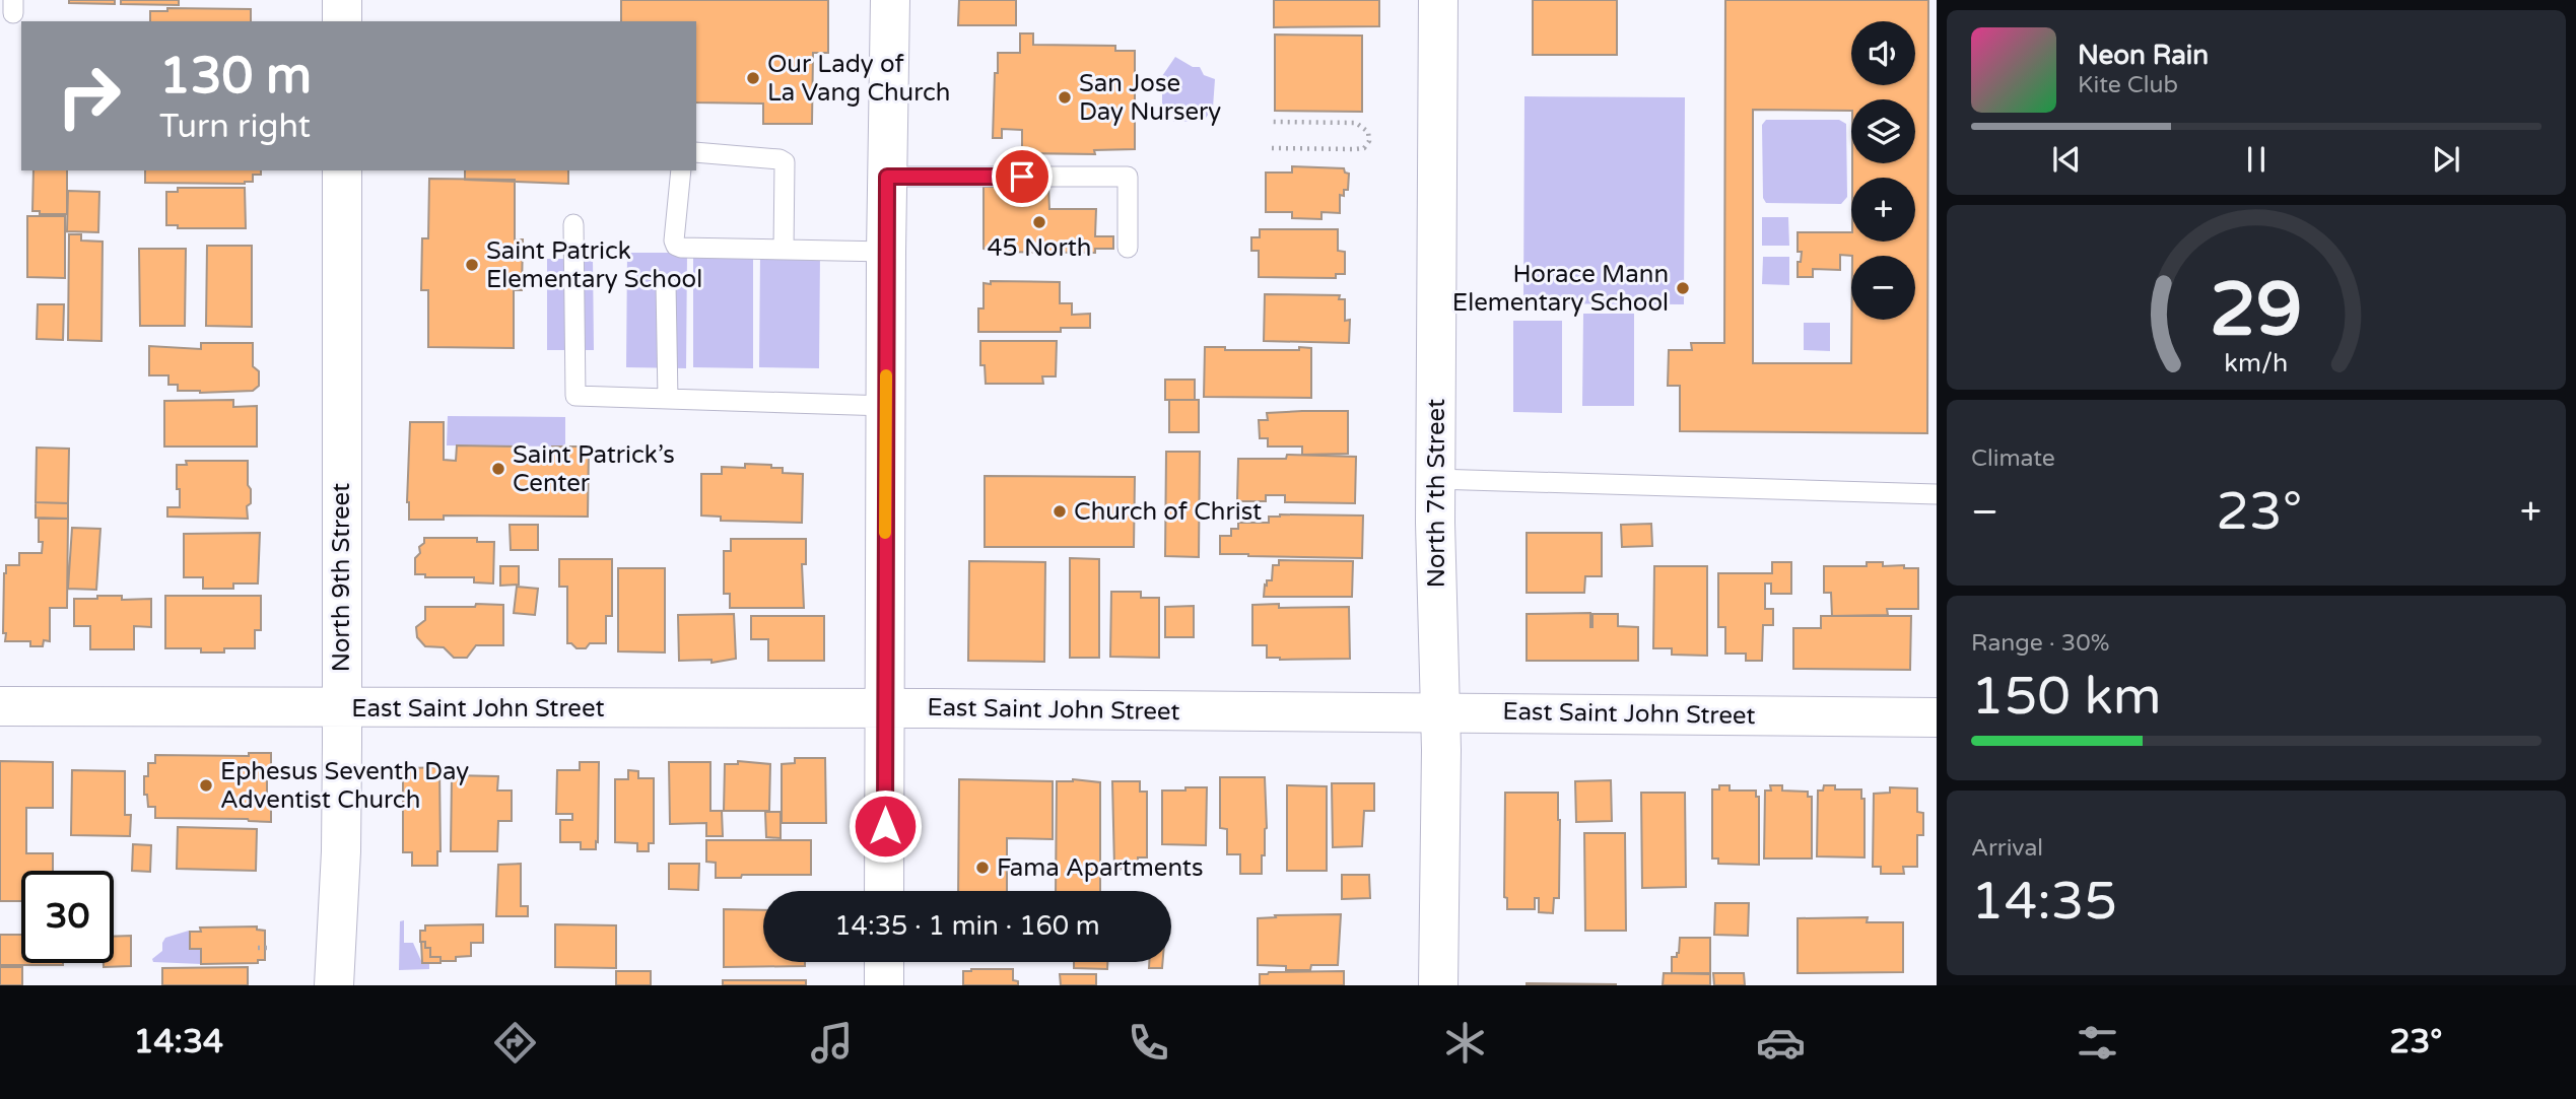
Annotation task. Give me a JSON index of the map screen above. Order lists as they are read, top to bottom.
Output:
{
  "streets": {
    "street": ["North 7th Street", "North 9th Street", "East Saint John Street"]
  },
  "crossings": [
    ["North 7th Street", "East Saint John Street"],
    ["North 9th Street", "East Saint John Street"]
  ],
  "places": [
    "Our Lady of La Vang Church",
    "San Jose Day Nursery",
    "45 North",
    "Saint Patrick Elementary School",
    "Horace Mann Elementary School",
    "Saint Patrick’s Center",
    "Church of Christ",
    "Ephesus Seventh Day Adventist Church",
    "Fama Apartments"
  ],
  "page": {
    "map_buttons": ["+", "−"],
    "turn": ["130 m", "Turn right"],
    "song": ["Neon Rain", "Kite Club"],
    "tile": [
      "Climate",
      ["Range · 30%", "150 km"],
      ["Arrival", "14:35"]
    ],
    "heat": ["−", "23°", "+"],
    "limit": "30",
    "trip": "14:35 · 1 min · 160 m",
    "tabs": ["14:34", "23°"],
    "gauge": ["29", "km/h"]
  }
}
